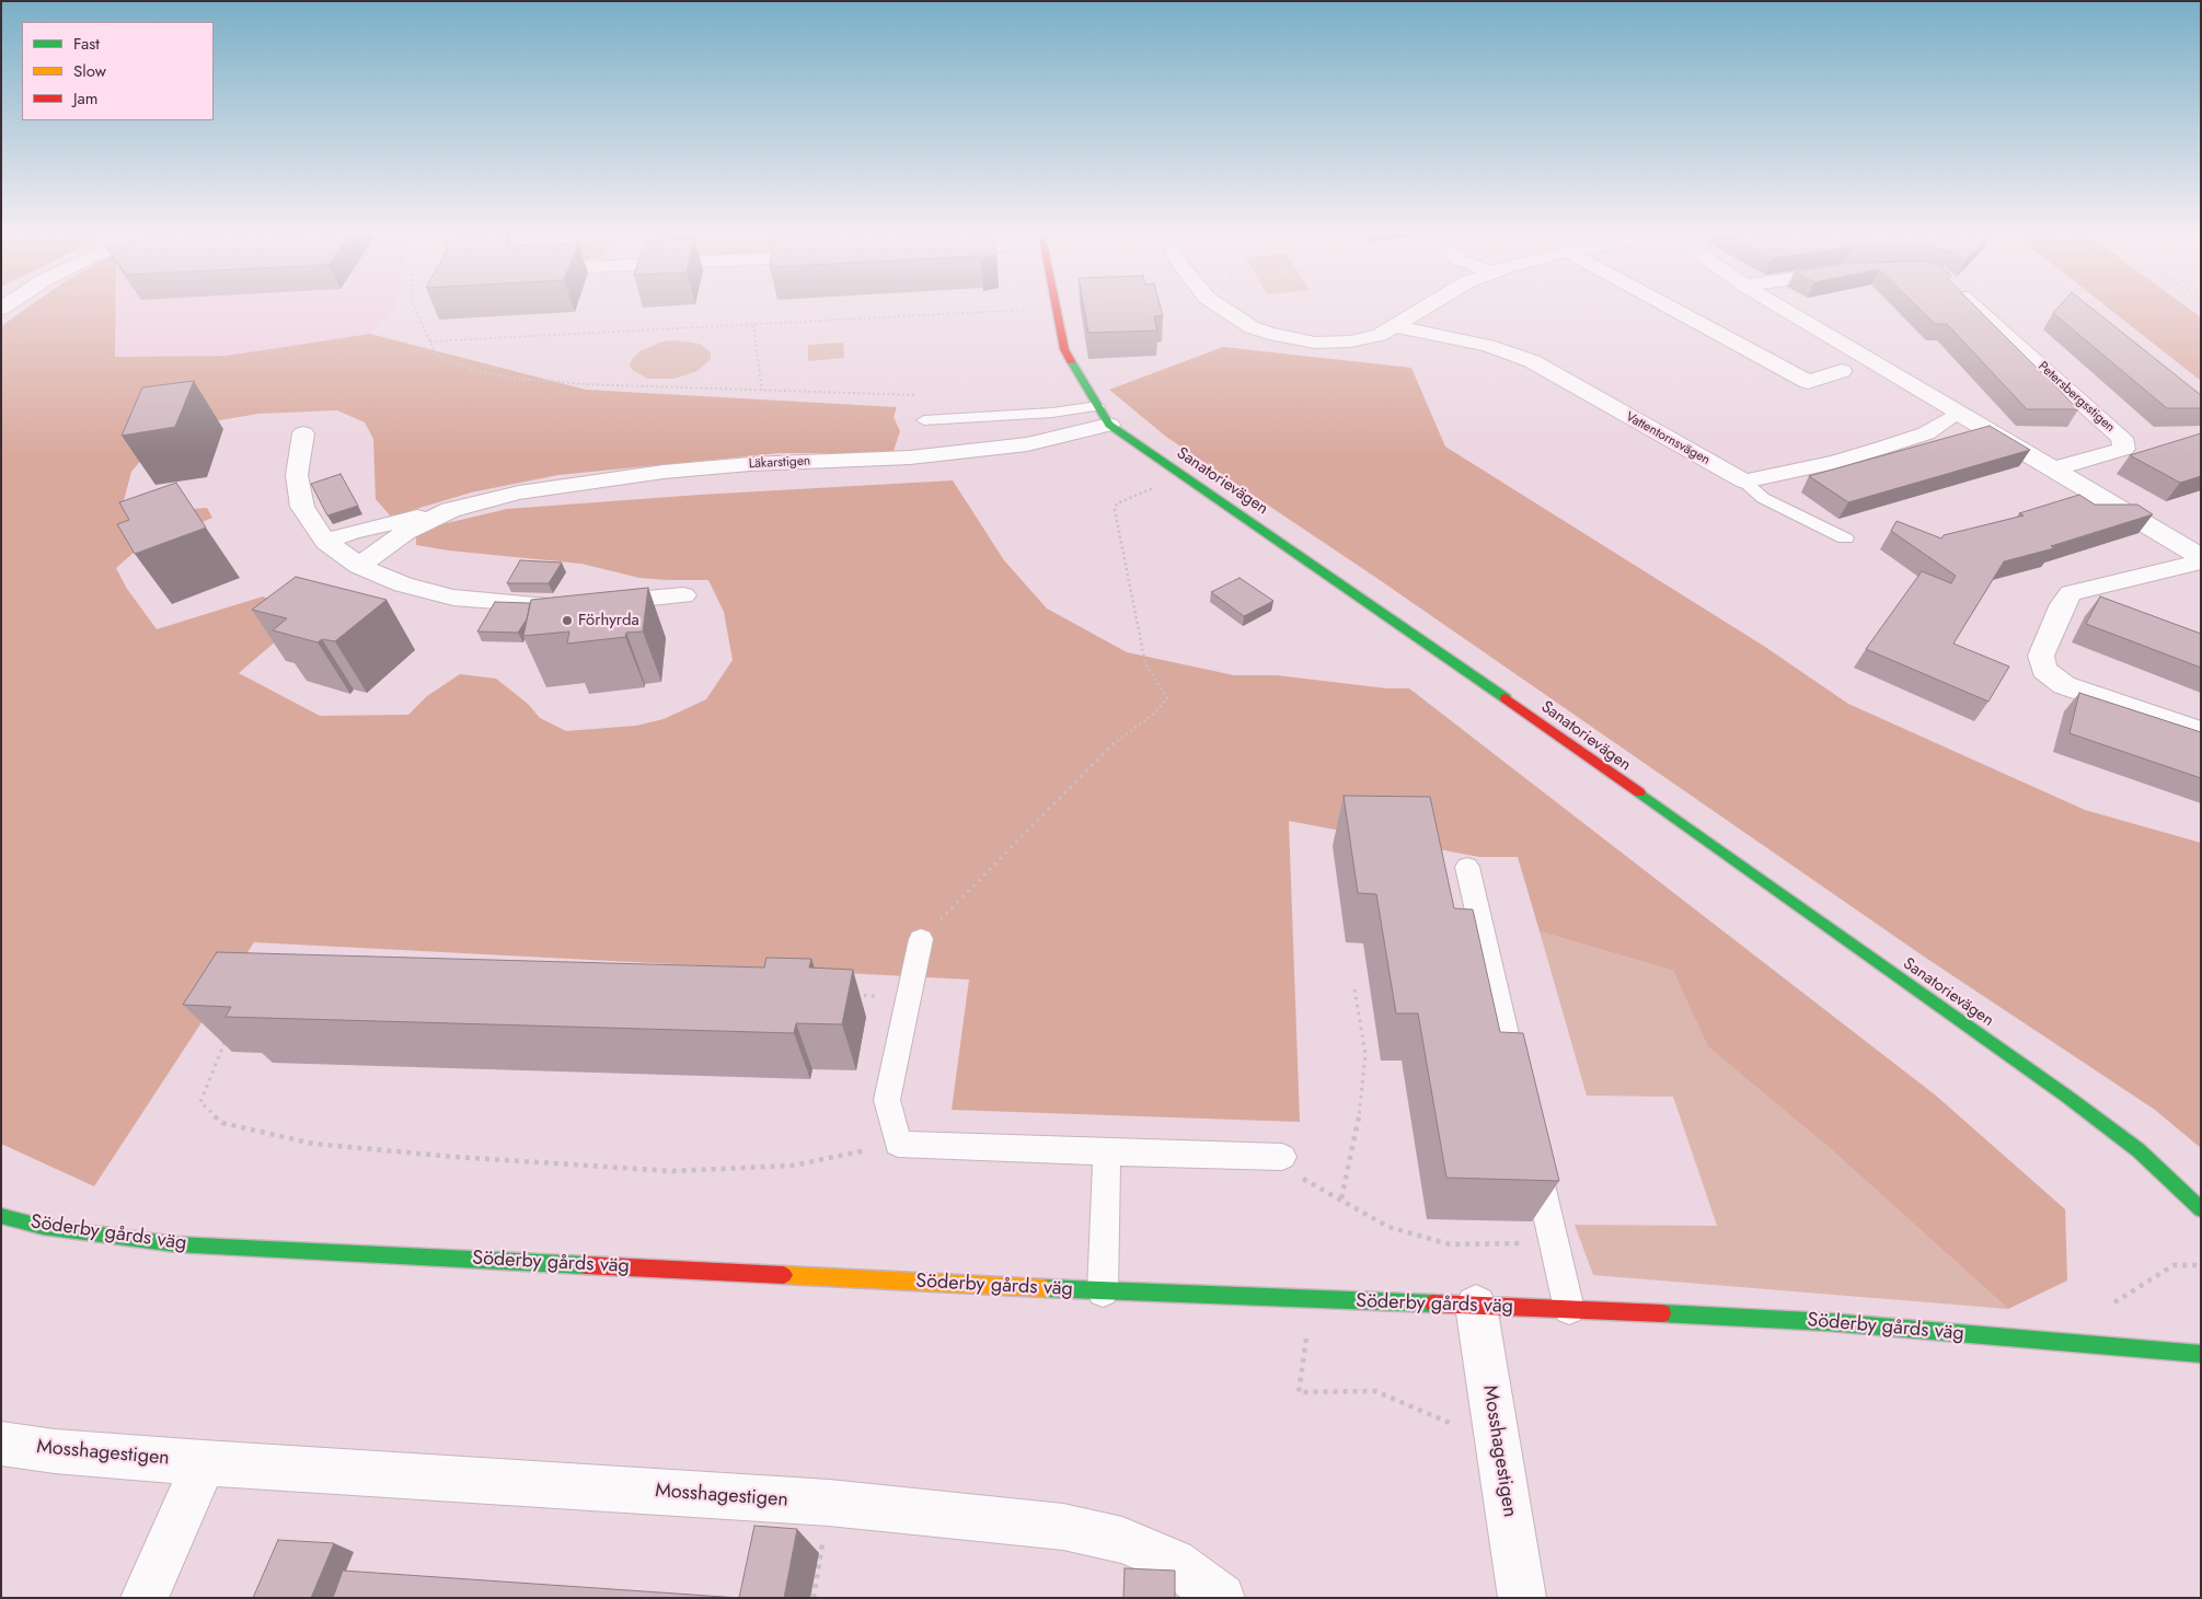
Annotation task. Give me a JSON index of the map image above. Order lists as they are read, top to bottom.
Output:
{
  "streets": {
    "street": [
      "Petersbergsstigen",
      "Vattentornsvägen",
      "Läkarstigen",
      "Sanatorievägen",
      "Söderby gårds väg",
      "Mosshagestigen"
    ]
  },
  "crossings": [
    ["Läkarstigen", "Sanatorievägen"],
    ["Söderby gårds väg", "Mosshagestigen"]
  ],
  "places": ["Förhyrda"],
  "legend": ["Fast", "Slow", "Jam"]
}
